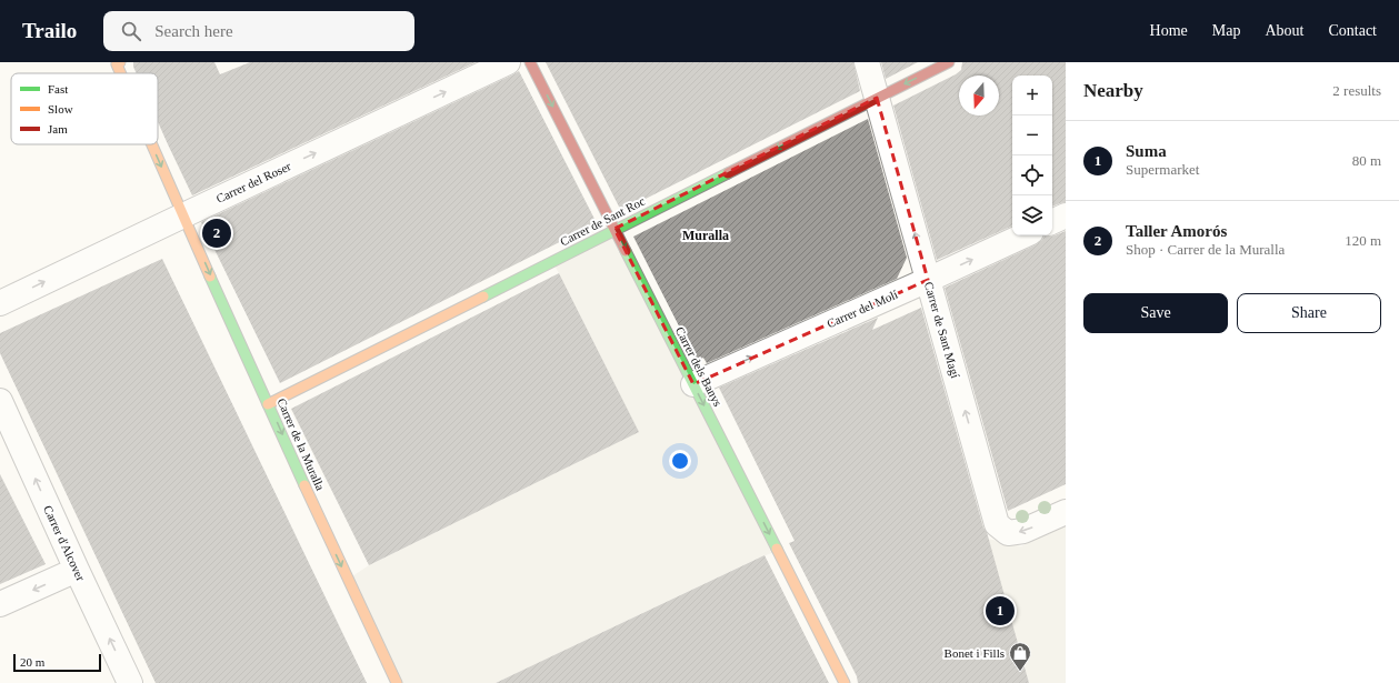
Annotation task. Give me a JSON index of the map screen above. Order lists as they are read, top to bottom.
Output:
{
  "streets": {
    "street": [
      "Carrer del Roser",
      "Carrer de Sant Roc",
      "Carrer del Molí",
      "Carrer de Sant Magí",
      "Carrer dels Banys",
      "Carrer de la Muralla",
      "Carrer d'Alcover"
    ]
  },
  "crossings": [
    ["Carrer del Roser", "Carrer de la Muralla"],
    ["Carrer de Sant Roc", "Carrer de Sant Magí"],
    ["Carrer de Sant Roc", "Carrer dels Banys"],
    ["Carrer de Sant Roc", "Carrer de la Muralla"],
    ["Carrer del Molí", "Carrer de Sant Magí"],
    ["Carrer del Molí", "Carrer dels Banys"]
  ],
  "one_way": [
    "Carrer del Roser",
    "Carrer de Sant Roc",
    "Carrer del Molí",
    "Carrer de Sant Magí",
    "Carrer dels Banys",
    "Carrer de la Muralla",
    "Carrer d'Alcover"
  ],
  "districts": ["Muralla"],
  "places": {
    "shop": ["Bonet i Fills"]
  },
  "legend": ["Fast", "Slow", "Jam"],
  "scale_bar": "20 m",
  "north": "bottom",
  "page": {
    "header": "Trailo",
    "search": "Search here",
    "nav": [
      "Home",
      "Map",
      "About",
      "Contact"
    ],
    "heading": ["Nearby", "2 results"],
    "map_buttons": ["+", "−"],
    "list": [
      {
        "mark": "1",
        "name": "Suma",
        "note": "Supermarket",
        "value": "80 m"
      },
      {
        "mark": "2",
        "name": "Taller Amorós",
        "note": "Shop · Carrer de la Muralla",
        "value": "120 m"
      }
    ],
    "pins": ["2", "1"],
    "buttons": ["Save", "Share"],
    "scale": "20 m"
  }
}
